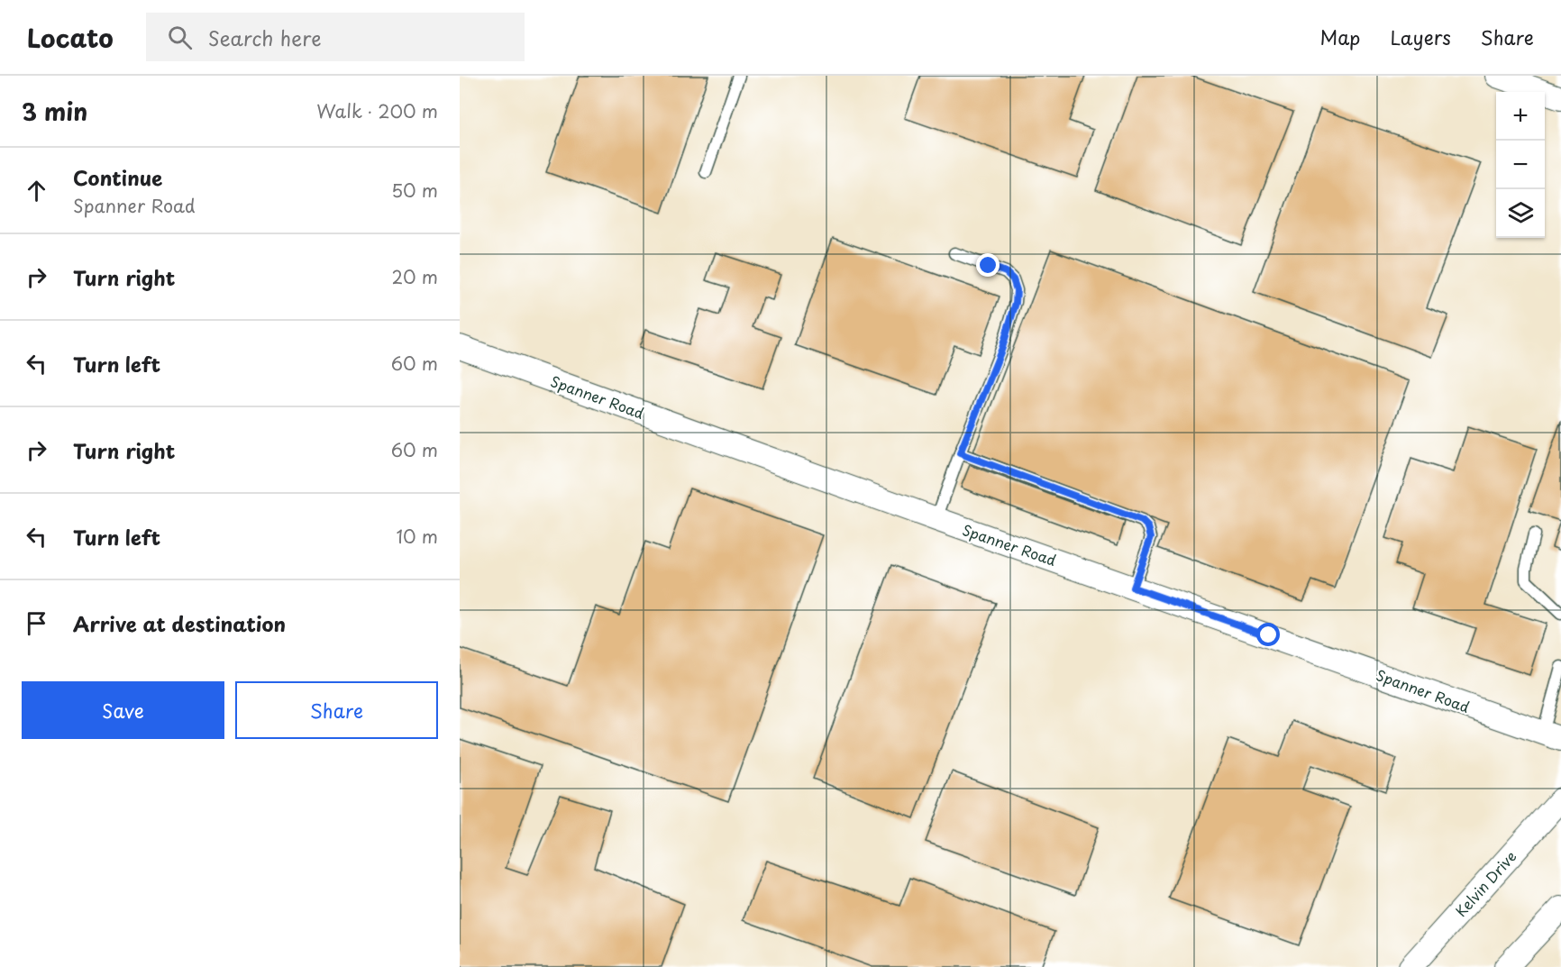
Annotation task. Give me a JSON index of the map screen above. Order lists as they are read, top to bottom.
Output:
{
  "streets": {
    "street": ["Spanner Road", "Kelvin Drive"]
  },
  "page": {
    "header": "Locato",
    "search": "Search here",
    "nav": ["Map", "Layers", "Share"],
    "heading": ["3 min", "Walk · 200 m"],
    "map_buttons": ["+", "−"],
    "list": [
      ["Continue", "Spanner Road", "50 m"],
      ["Turn right", "20 m"],
      ["Turn left", "60 m"],
      ["Turn right", "60 m"],
      ["Turn left", "10 m"],
      "Arrive at destination"
    ],
    "buttons": ["Save", "Share"]
  }
}
